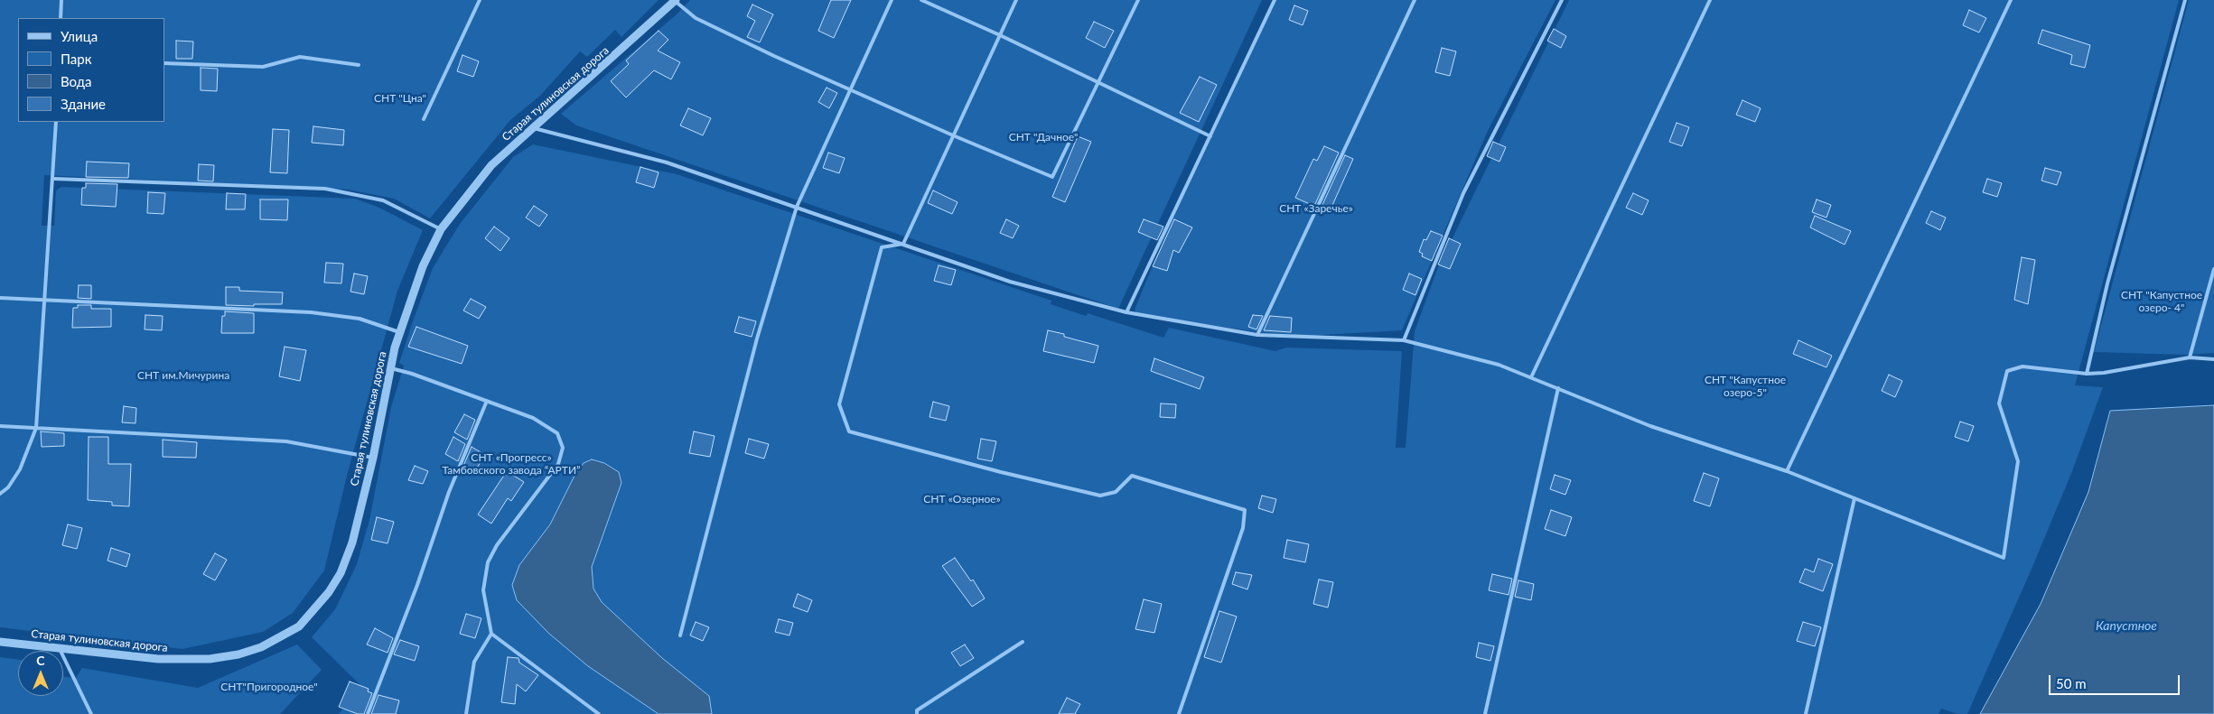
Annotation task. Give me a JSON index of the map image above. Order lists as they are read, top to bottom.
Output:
{
  "streets": {
    "street": ["Старая тулиновская дорога"]
  },
  "water": ["Капустное"],
  "parks": [
    "СНТ \"Цна\"",
    "СНТ \"Дачное\"",
    "СНТ «Заречье»",
    "СНТ \"Капустное озеро- 4\"",
    "СНТ им.Мичурина",
    "СНТ \"Капустное озеро-5\"",
    "СНТ «Прогресс» Тамбовского завода “АРТИ”",
    "СНТ «Озерное»",
    "СНТ\"Пригородное\""
  ],
  "legend": [
    "Улица",
    "Парк",
    "Вода",
    "Здание"
  ],
  "scale_bar": "50 m",
  "north": "top"
}
